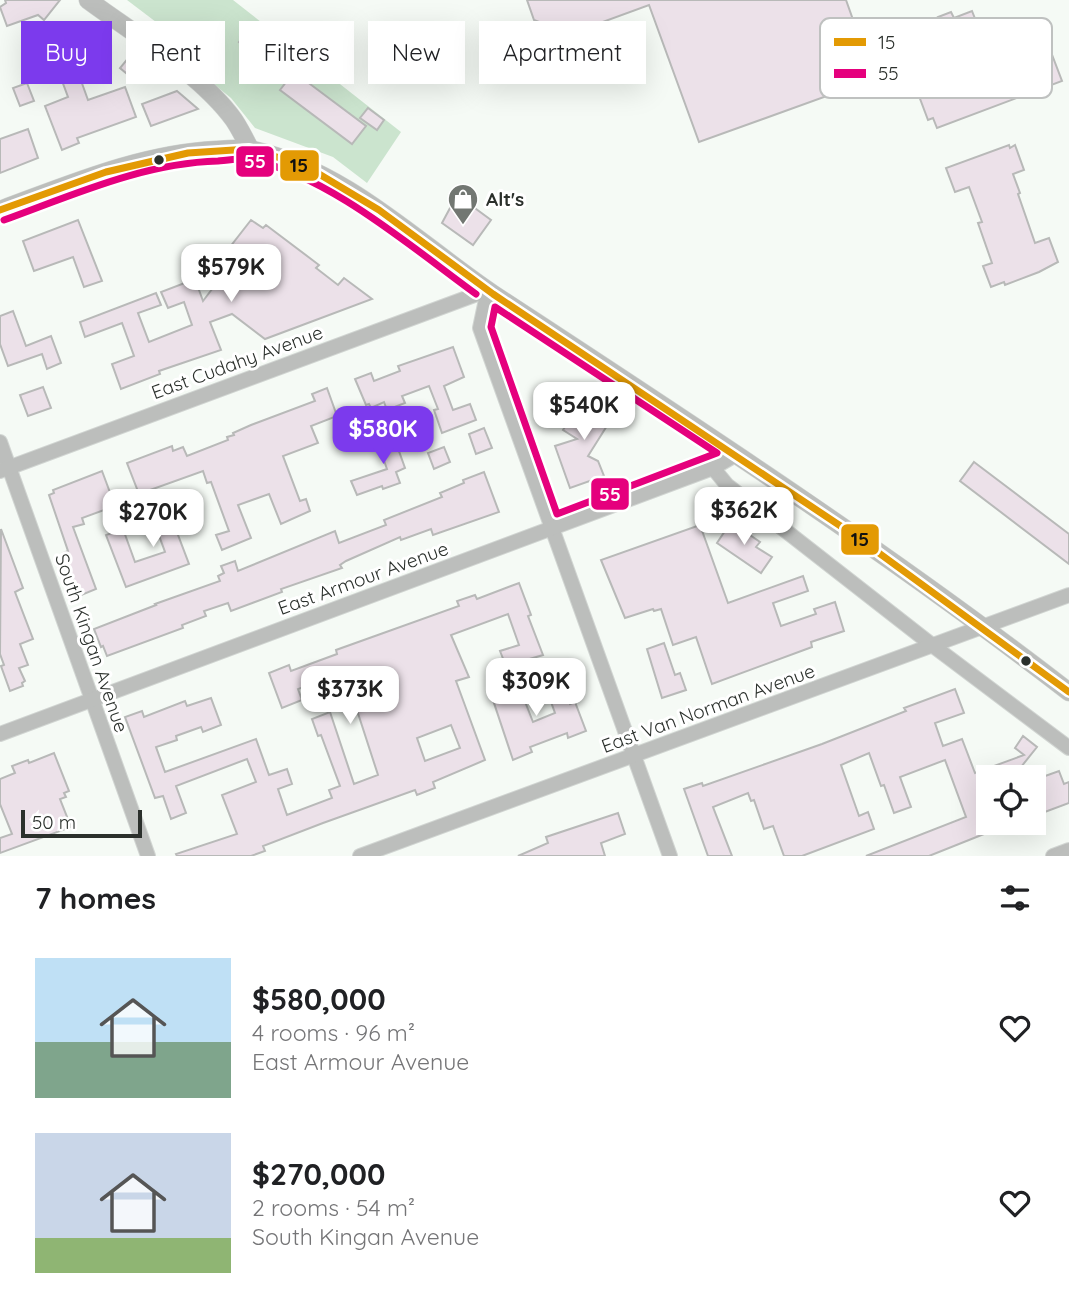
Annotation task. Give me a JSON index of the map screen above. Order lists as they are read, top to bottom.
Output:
{
  "streets": {
    "street": [
      "East Cudahy Avenue",
      "East Armour Avenue",
      "South Kingan Avenue",
      "East Van Norman Avenue"
    ]
  },
  "crossings": [
    ["East Cudahy Avenue", "South Kingan Avenue"],
    ["East Armour Avenue", "South Kingan Avenue"]
  ],
  "places": {
    "shop": ["Alt's"]
  },
  "lines": ["transit line 15", "transit line 55"],
  "legend": ["15", "55"],
  "scale_bar": "50 m",
  "page": {
    "chip": [
      "Buy",
      "Rent",
      "Filters",
      "New",
      "Apartment"
    ],
    "price": [
      "$579K",
      "$540K",
      "$580K",
      "$362K",
      "$270K",
      "$309K",
      "$373K"
    ],
    "scale": "50 m",
    "heading": "7 homes",
    "list": [
      {
        "name": "$580,000",
        "note": "4 rooms · 96 m² · East Armour Avenue"
      },
      {
        "name": "$270,000",
        "note": "2 rooms · 54 m² · South Kingan Avenue"
      }
    ]
  }
}
